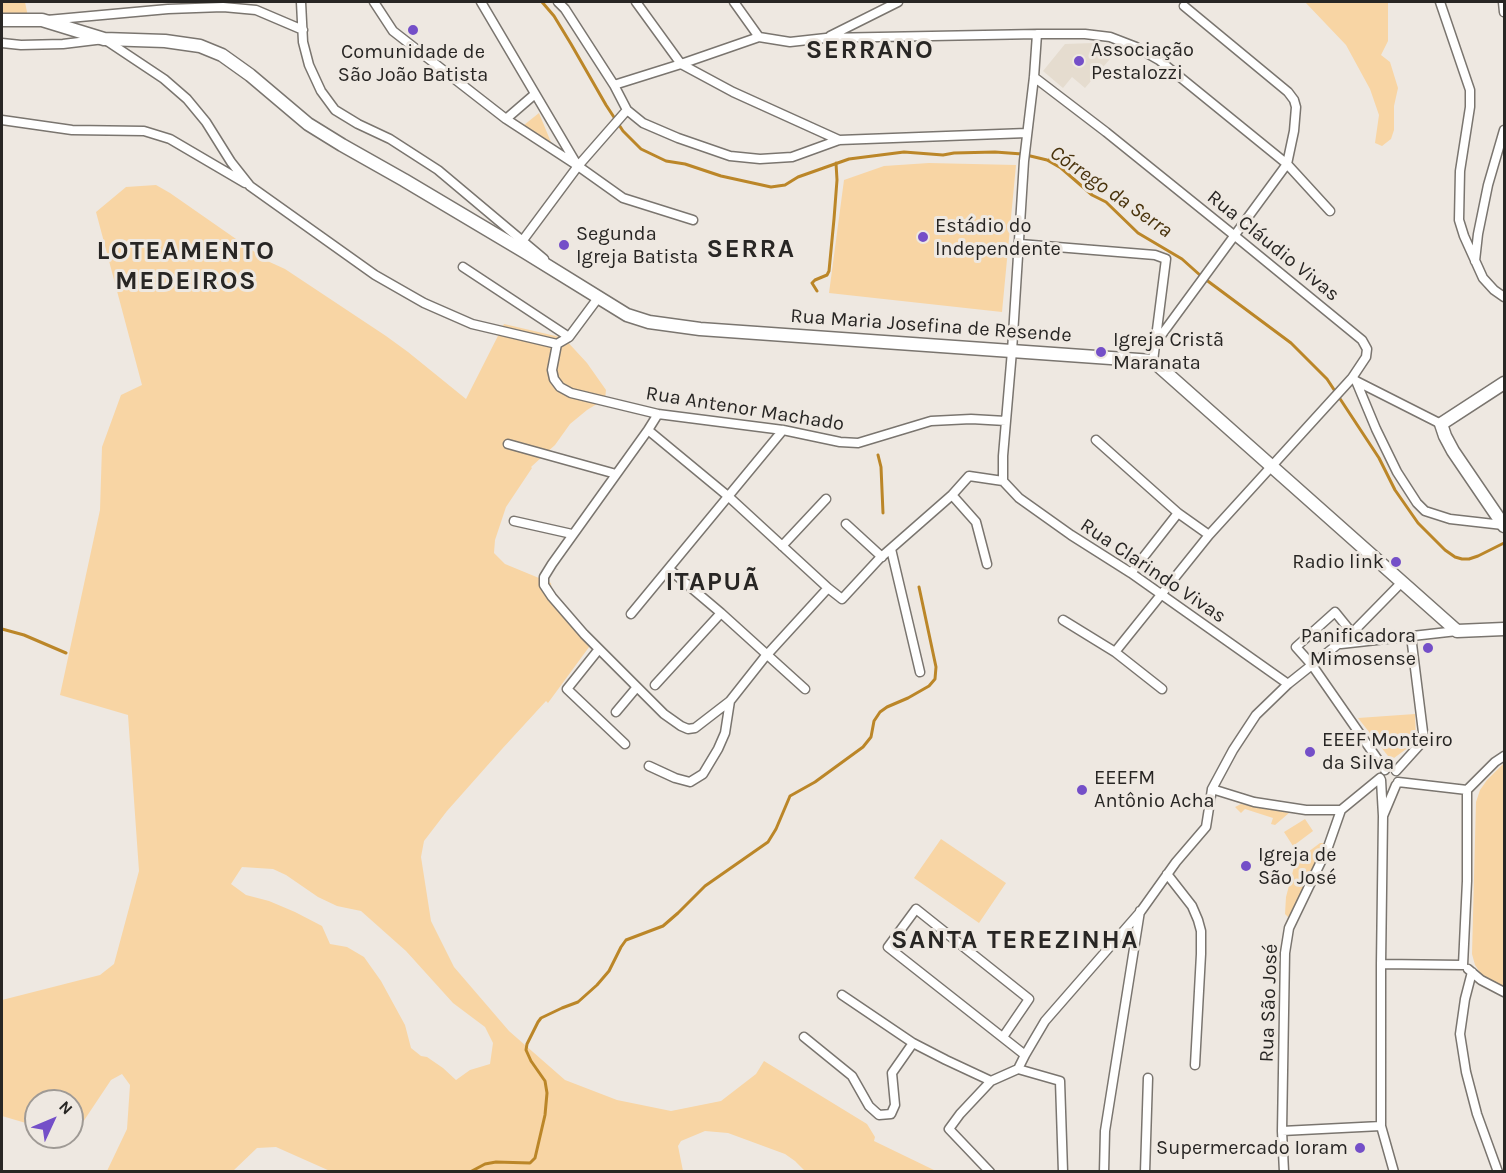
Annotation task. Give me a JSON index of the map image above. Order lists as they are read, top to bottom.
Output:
{
  "streets": {
    "main road": ["Rua Maria Josefina de Resende"],
    "street": [
      "Rua Cláudio Vivas",
      "Rua Antenor Machado",
      "Rua Clarindo Vivas",
      "Rua São José"
    ]
  },
  "crossings": [
    ["Rua Cláudio Vivas", "Rua Clarindo Vivas"]
  ],
  "districts": [
    "SERRANO",
    "SERRA",
    "LOTEAMENTO MEDEIROS",
    "ITAPUÃ",
    "SANTA TEREZINHA"
  ],
  "water": ["Córrego da Serra"],
  "places": [
    "Comunidade de São João Batista",
    "Associação Pestalozzi",
    "Estádio do Independente",
    "Segunda Igreja Batista",
    "Igreja Cristã Maranata",
    "Radio link",
    "Panificadora Mimosense",
    "EEEF Monteiro da Silva",
    "EEEFM Antônio Acha",
    "Igreja de São José",
    "Supermercado Ioram"
  ],
  "north": "top right"
}
